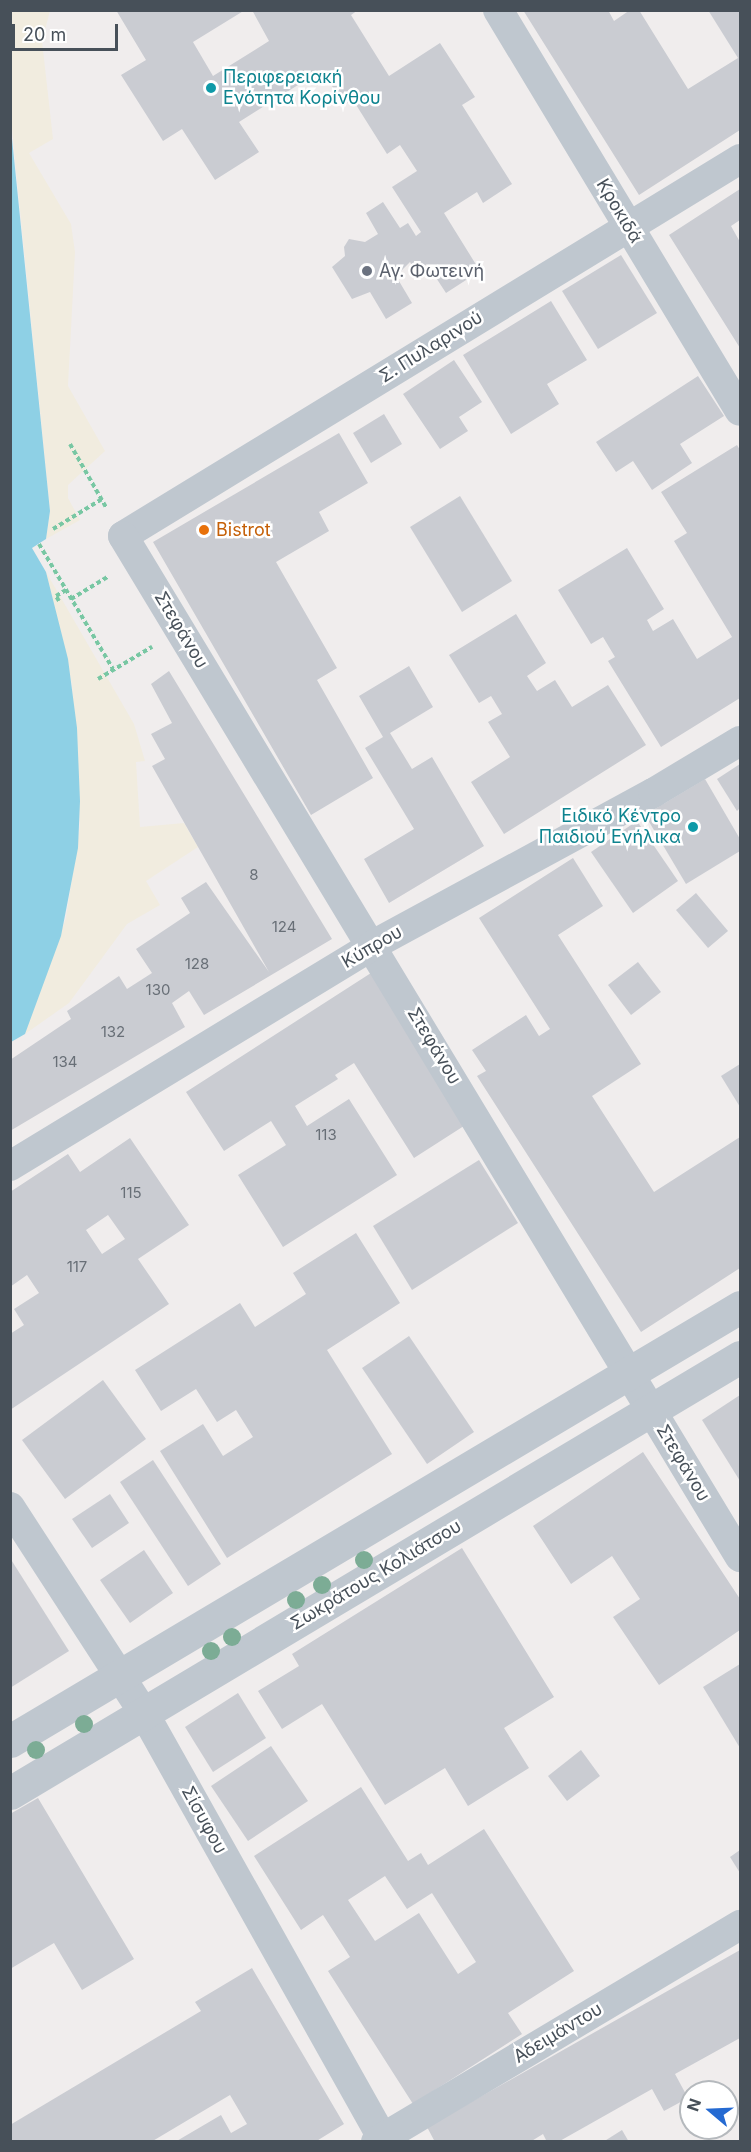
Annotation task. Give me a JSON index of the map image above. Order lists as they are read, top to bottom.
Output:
{
  "streets": {
    "street": [
      "Κροκιδά",
      "Σ. Πυλαρινού",
      "Στεφάνου",
      "Κύπρου",
      "Σωκράτους Κολιάτσου",
      "Σίσυφου",
      "Αδειμάντου"
    ]
  },
  "crossings": [
    ["Κροκιδά", "Σ. Πυλαρινού"],
    ["Σ. Πυλαρινού", "Στεφάνου"],
    ["Στεφάνου", "Κύπρου"],
    ["Στεφάνου", "Σωκράτους Κολιάτσου"],
    ["Σωκράτους Κολιάτσου", "Σίσυφου"],
    ["Σίσυφου", "Αδειμάντου"]
  ],
  "places": [
    "Περιφερειακή Ενότητα Κορίνθου",
    "Αγ. Φωτεινή",
    "Bistrot",
    "Ειδικό Κέντρο Παιδιού Ενήλικα"
  ],
  "house_numbers": [
    "8",
    "124",
    "128",
    "130",
    "132",
    "134",
    "113",
    "115",
    "117"
  ],
  "scale_bar": "20 m",
  "north": "left"
}
